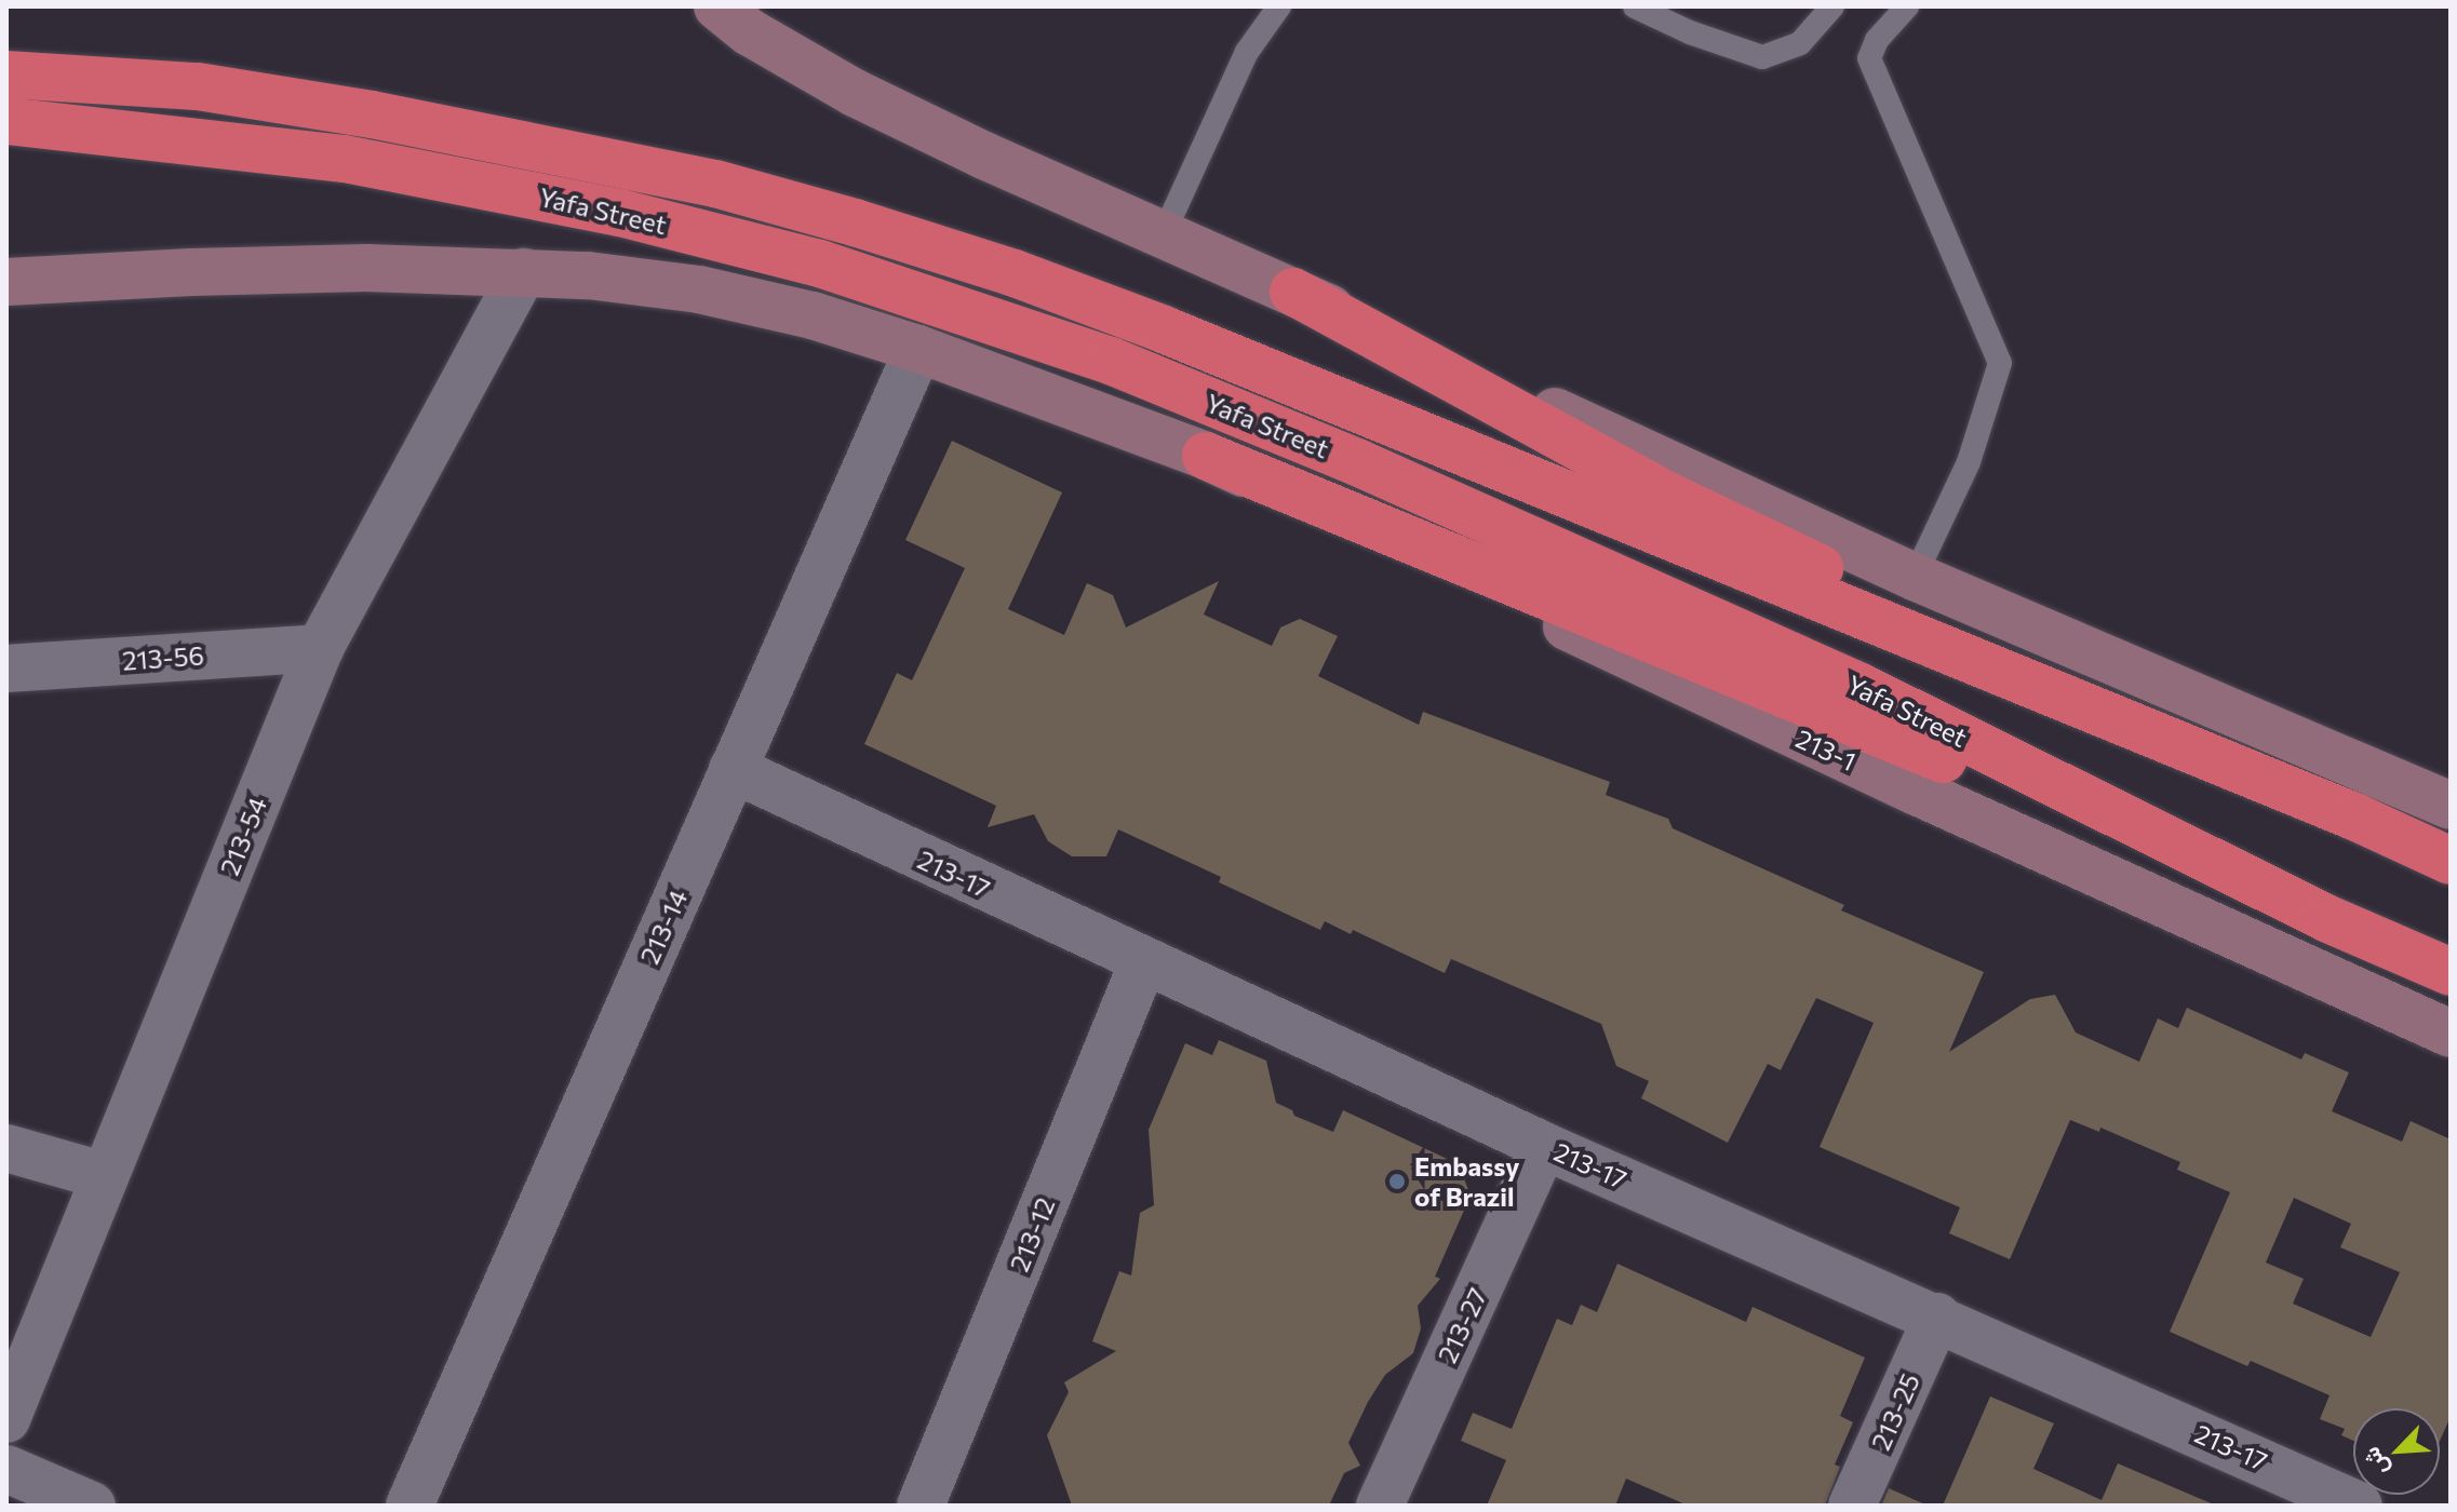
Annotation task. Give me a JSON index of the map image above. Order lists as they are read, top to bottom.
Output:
{
  "streets": {
    "highway": ["Yafa Street"],
    "main road": ["213-1"],
    "street": [
      "213-56",
      "213-54",
      "213-17",
      "213-14",
      "213-12",
      "213-27",
      "213-25"
    ]
  },
  "crossings": [
    ["213-56", "213-54"],
    ["213-1", "213-54"],
    ["213-1", "213-14"],
    ["213-17", "213-14"],
    ["213-17", "213-12"],
    ["213-17", "213-27"],
    ["213-17", "213-25"]
  ],
  "places": ["Embassy of Brazil"],
  "north": "bottom left"
}
